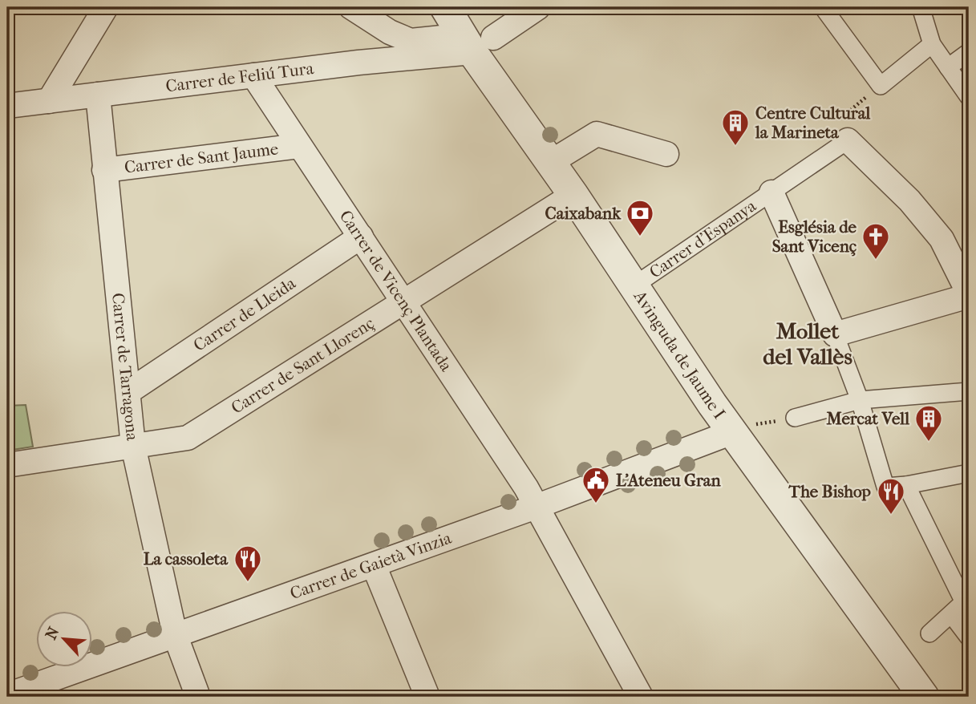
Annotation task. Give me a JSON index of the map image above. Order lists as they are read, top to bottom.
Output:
{
  "streets": {
    "street": [
      "Carrer de Feliú Tura",
      "Carrer de Sant Jaume",
      "Carrer d'Espanya",
      "Carrer de Vicenç Plantada",
      "Carrer de Lleida",
      "Avinguda de Jaume I",
      "Carrer de Sant Llorenç",
      "Carrer de Tarragona",
      "Carrer de Gaietà Vinzia"
    ]
  },
  "crossings": [
    ["Carrer de Feliú Tura", "Carrer de Vicenç Plantada"],
    ["Carrer de Feliú Tura", "Avinguda de Jaume I"],
    ["Carrer de Feliú Tura", "Carrer de Tarragona"],
    ["Carrer de Sant Jaume", "Carrer de Vicenç Plantada"],
    ["Carrer de Sant Jaume", "Carrer de Tarragona"],
    ["Carrer d'Espanya", "Avinguda de Jaume I"],
    ["Carrer de Vicenç Plantada", "Carrer de Lleida"],
    ["Carrer de Vicenç Plantada", "Carrer de Sant Llorenç"],
    ["Carrer de Vicenç Plantada", "Carrer de Gaietà Vinzia"],
    ["Carrer de Lleida", "Carrer de Tarragona"],
    ["Avinguda de Jaume I", "Carrer de Sant Llorenç"],
    ["Avinguda de Jaume I", "Carrer de Gaietà Vinzia"],
    ["Carrer de Sant Llorenç", "Carrer de Tarragona"],
    ["Carrer de Tarragona", "Carrer de Gaietà Vinzia"]
  ],
  "districts": ["Mollet del Vallès"],
  "places": {
    "building": ["Centre Cultural la Marineta", "Mercat Vell"],
    "bank": ["Caixabank"],
    "church": ["Església de Sant Vicenç"],
    "public building": ["L'Ateneu Gran"],
    "restaurant": ["The Bishop", "La cassoleta"]
  },
  "north": "top left"
}
